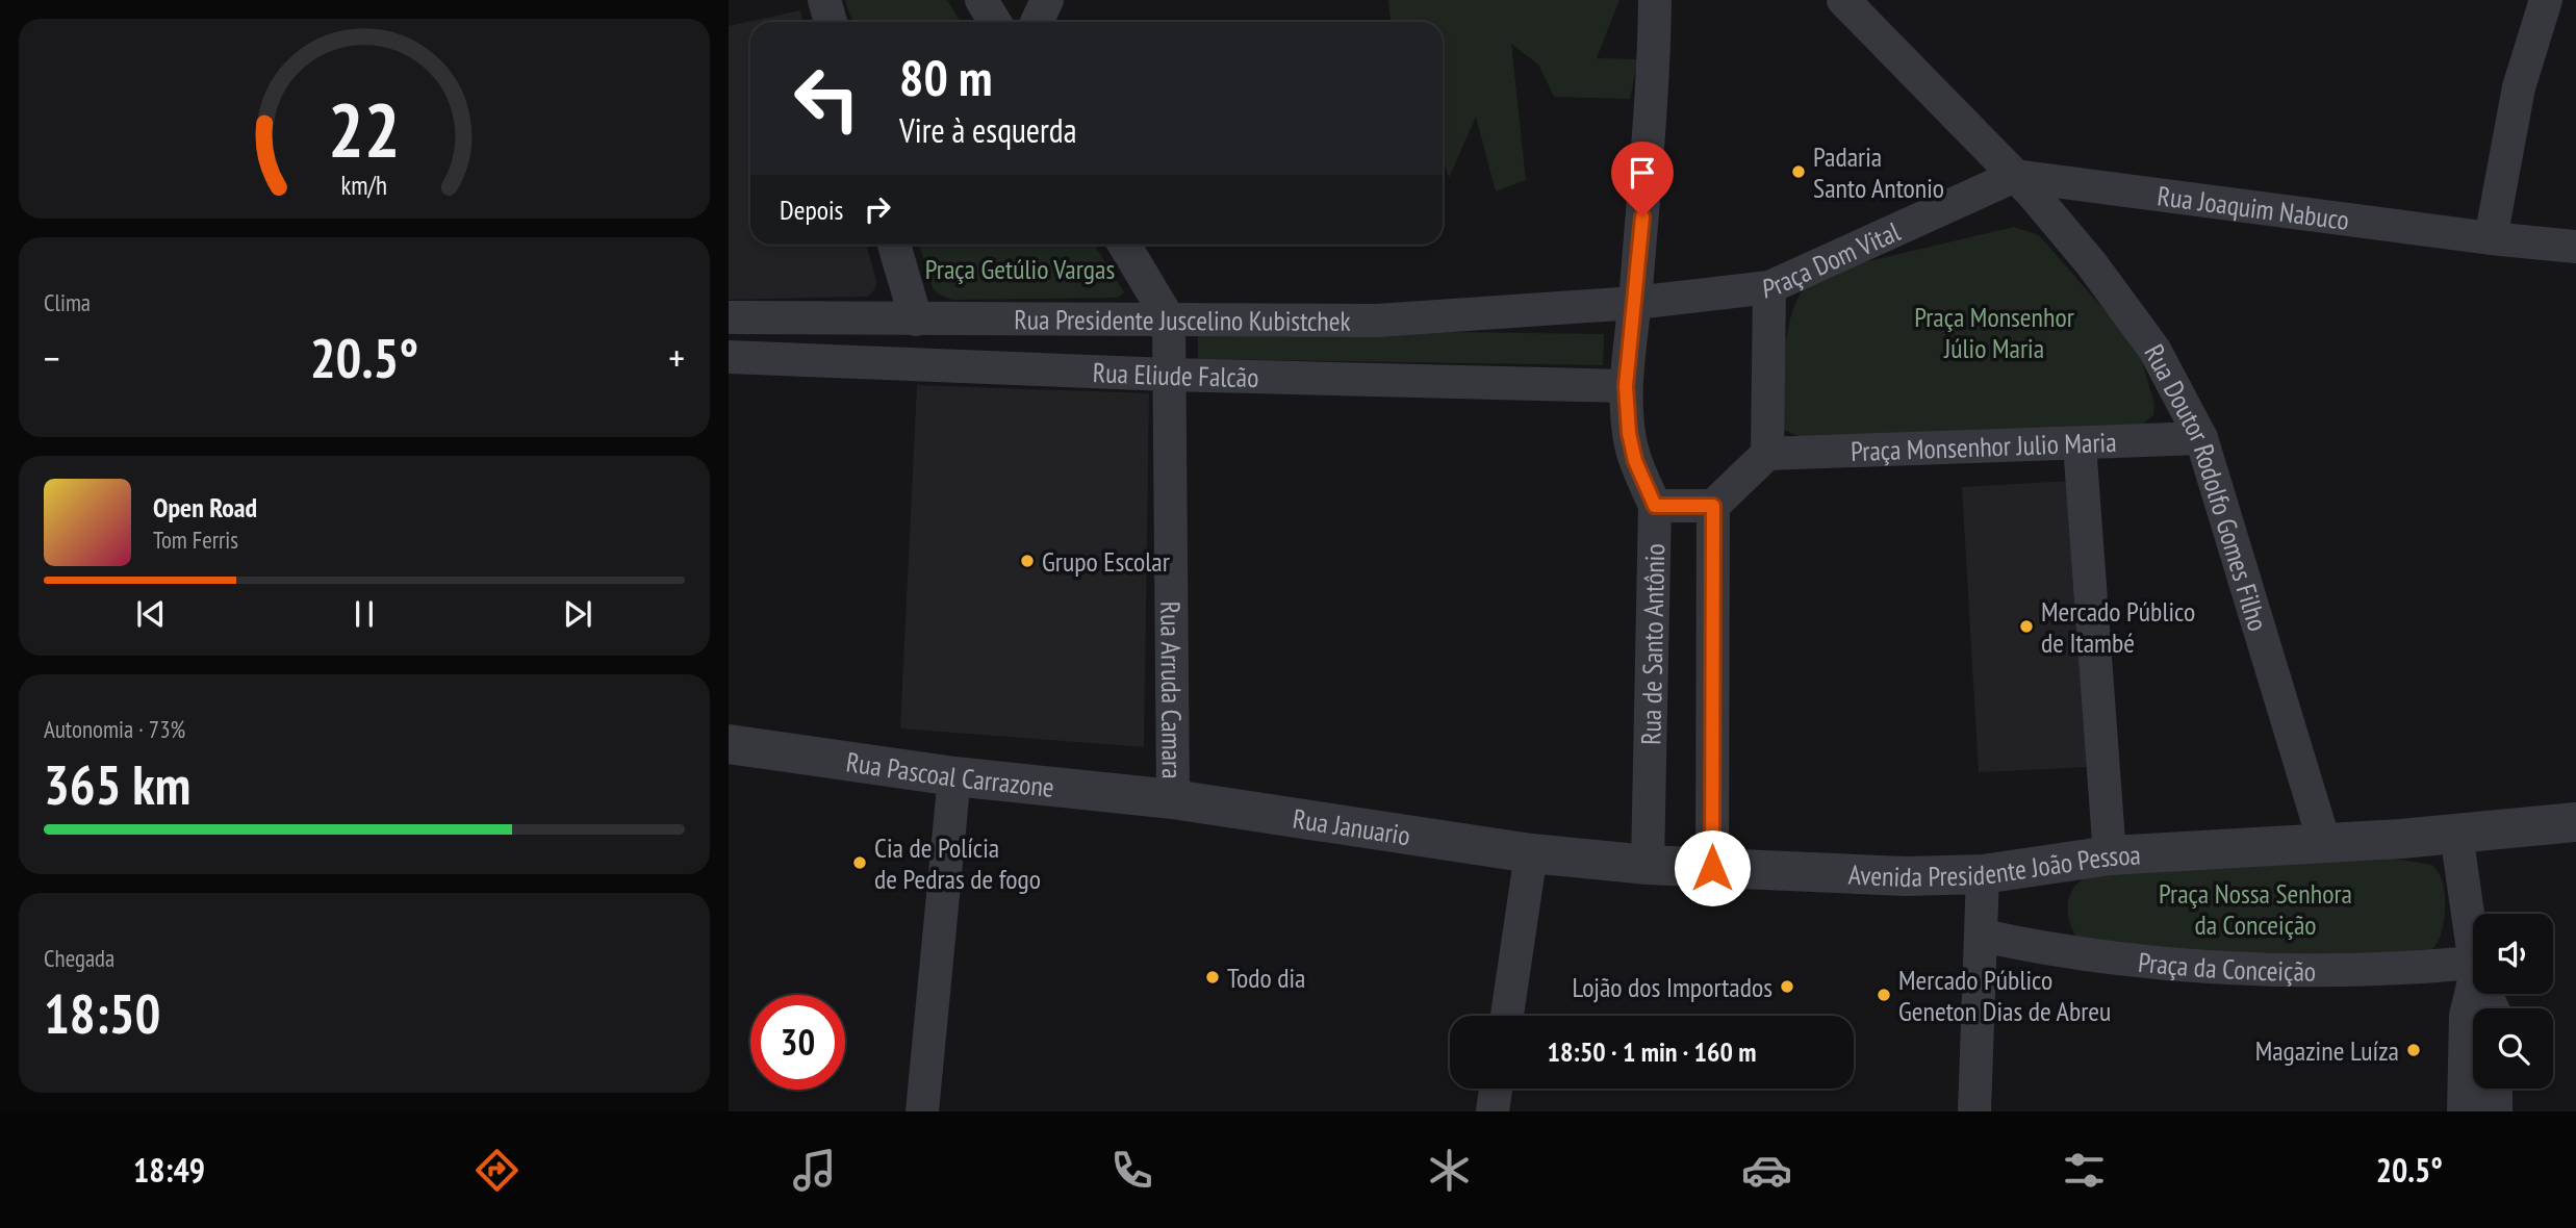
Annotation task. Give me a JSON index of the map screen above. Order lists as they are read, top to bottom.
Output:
{
  "streets": {
    "street": [
      "Rua Joaquim Nabuco",
      "Praça Dom Vital",
      "Rua Presidente Juscelino Kubistchek",
      "Rua Eliude Falcão",
      "Praça Monsenhor Julio Maria",
      "Rua Doutor Rodolfo Gomes Filho",
      "Rua de Santo Antônio",
      "Rua Arruda Camara",
      "Rua Pascoal Carrazone",
      "Rua Januario",
      "Avenida Presidente João Pessoa",
      "Praça da Conceição"
    ]
  },
  "crossings": [
    ["Rua Joaquim Nabuco", "Praça Dom Vital"],
    ["Rua Joaquim Nabuco", "Rua Doutor Rodolfo Gomes Filho"],
    ["Praça Dom Vital", "Rua Presidente Juscelino Kubistchek"],
    ["Praça Dom Vital", "Rua Doutor Rodolfo Gomes Filho"],
    ["Praça Dom Vital", "Rua de Santo Antônio"],
    ["Rua Presidente Juscelino Kubistchek", "Rua de Santo Antônio"],
    ["Rua Presidente Juscelino Kubistchek", "Rua Arruda Camara"],
    ["Rua Eliude Falcão", "Rua de Santo Antônio"],
    ["Rua Eliude Falcão", "Rua Arruda Camara"],
    ["Praça Monsenhor Julio Maria", "Rua Doutor Rodolfo Gomes Filho"],
    ["Rua Doutor Rodolfo Gomes Filho", "Avenida Presidente João Pessoa"],
    ["Rua de Santo Antônio", "Avenida Presidente João Pessoa"],
    ["Rua Arruda Camara", "Rua Pascoal Carrazone"],
    ["Rua Arruda Camara", "Rua Januario"],
    ["Rua Pascoal Carrazone", "Rua Januario"],
    ["Rua Januario", "Avenida Presidente João Pessoa"]
  ],
  "parks": ["Praça Getúlio Vargas", "Praça Monsenhor Júlio Maria", "Praça Nossa Senhora da Conceição"],
  "places": [
    "Padaria Santo Antonio",
    "Grupo Escolar",
    "Mercado Público de Itambé",
    "Cia de Polícia de Pedras de fogo",
    "Todo dia",
    "Lojão dos Importados",
    "Mercado Público Geneton Dias de Abreu",
    "Magazine Luíza"
  ],
  "page": {
    "turn": ["80 m", "Vire à esquerda"],
    "then": "Depois",
    "tile": [
      "Clima",
      ["Autonomia · 73%", "365 km"],
      ["Chegada", "18:50"]
    ],
    "heat": ["−", "20.5°", "+"],
    "song": ["Open Road", "Tom Ferris"],
    "limit": "30",
    "trip": "18:50 · 1 min · 160 m",
    "tabs": ["18:49", "20.5°"],
    "gauge": ["22", "km/h"]
  }
}
